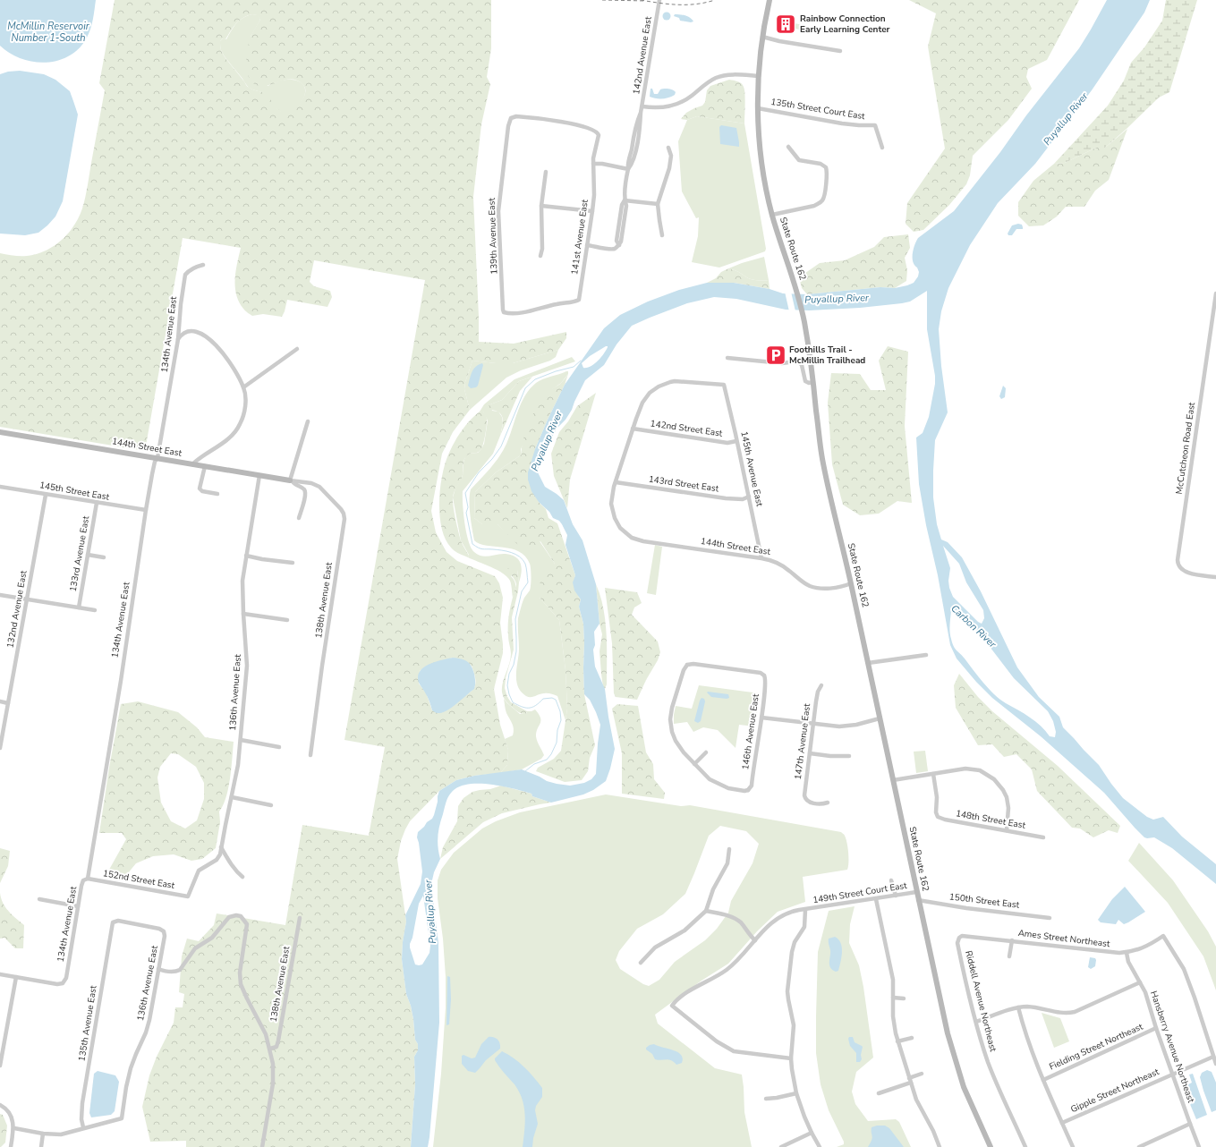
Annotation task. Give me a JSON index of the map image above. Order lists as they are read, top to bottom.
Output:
{
  "streets": {
    "main road": ["State Route 162", "144th Street East"],
    "street": [
      "142nd Avenue East",
      "135th Street Court East",
      "139th Avenue East",
      "141st Avenue East",
      "134th Avenue East",
      "142nd Street East",
      "McCutcheon Road East",
      "145th Avenue East",
      "143rd Street East",
      "145th Street East",
      "133rd Avenue East",
      "138th Avenue East",
      "132nd Avenue East",
      "136th Avenue East",
      "146th Avenue East",
      "147th Avenue East",
      "148th Street East",
      "152nd Street East",
      "149th Street Court East",
      "150th Street East",
      "Ames Street Northeast",
      "Riddell Avenue Northeast",
      "135th Avenue East",
      "Fielding Street Northeast",
      "Hansberry Avenue Northeast",
      "Gipple Street Northeast"
    ]
  },
  "crossings": [
    ["142nd Avenue East", "141st Avenue East"],
    ["135th Street Court East", "State Route 162"],
    ["139th Avenue East", "141st Avenue East"],
    ["State Route 162", "144th Street East"],
    ["State Route 162", "149th Street Court East"],
    ["State Route 162", "150th Street East"],
    ["134th Avenue East", "144th Street East"],
    ["134th Avenue East", "145th Street East"],
    ["134th Avenue East", "152nd Street East"],
    ["142nd Street East", "145th Avenue East"],
    ["144th Street East", "145th Avenue East"],
    ["144th Street East", "143rd Street East"],
    ["144th Street East", "138th Avenue East"],
    ["144th Street East", "136th Avenue East"],
    ["145th Avenue East", "143rd Street East"],
    ["145th Street East", "133rd Avenue East"],
    ["145th Street East", "132nd Avenue East"],
    ["138th Avenue East", "136th Avenue East"],
    ["136th Avenue East", "152nd Street East"],
    ["136th Avenue East", "135th Avenue East"],
    ["Ames Street Northeast", "Riddell Avenue Northeast"],
    ["Ames Street Northeast", "Hansberry Avenue Northeast"],
    ["Ames Street Northeast", "Gipple Street Northeast"],
    ["Fielding Street Northeast", "Hansberry Avenue Northeast"],
    ["Hansberry Avenue Northeast", "Gipple Street Northeast"]
  ],
  "water": ["McMillin Reservoir Number 1-South", "Puyallup River", "Carbon River"],
  "places": {
    "building": ["Rainbow Connection Early Learning Center"],
    "parking": ["Foothills Trail - McMillin Trailhead"]
  }
}
